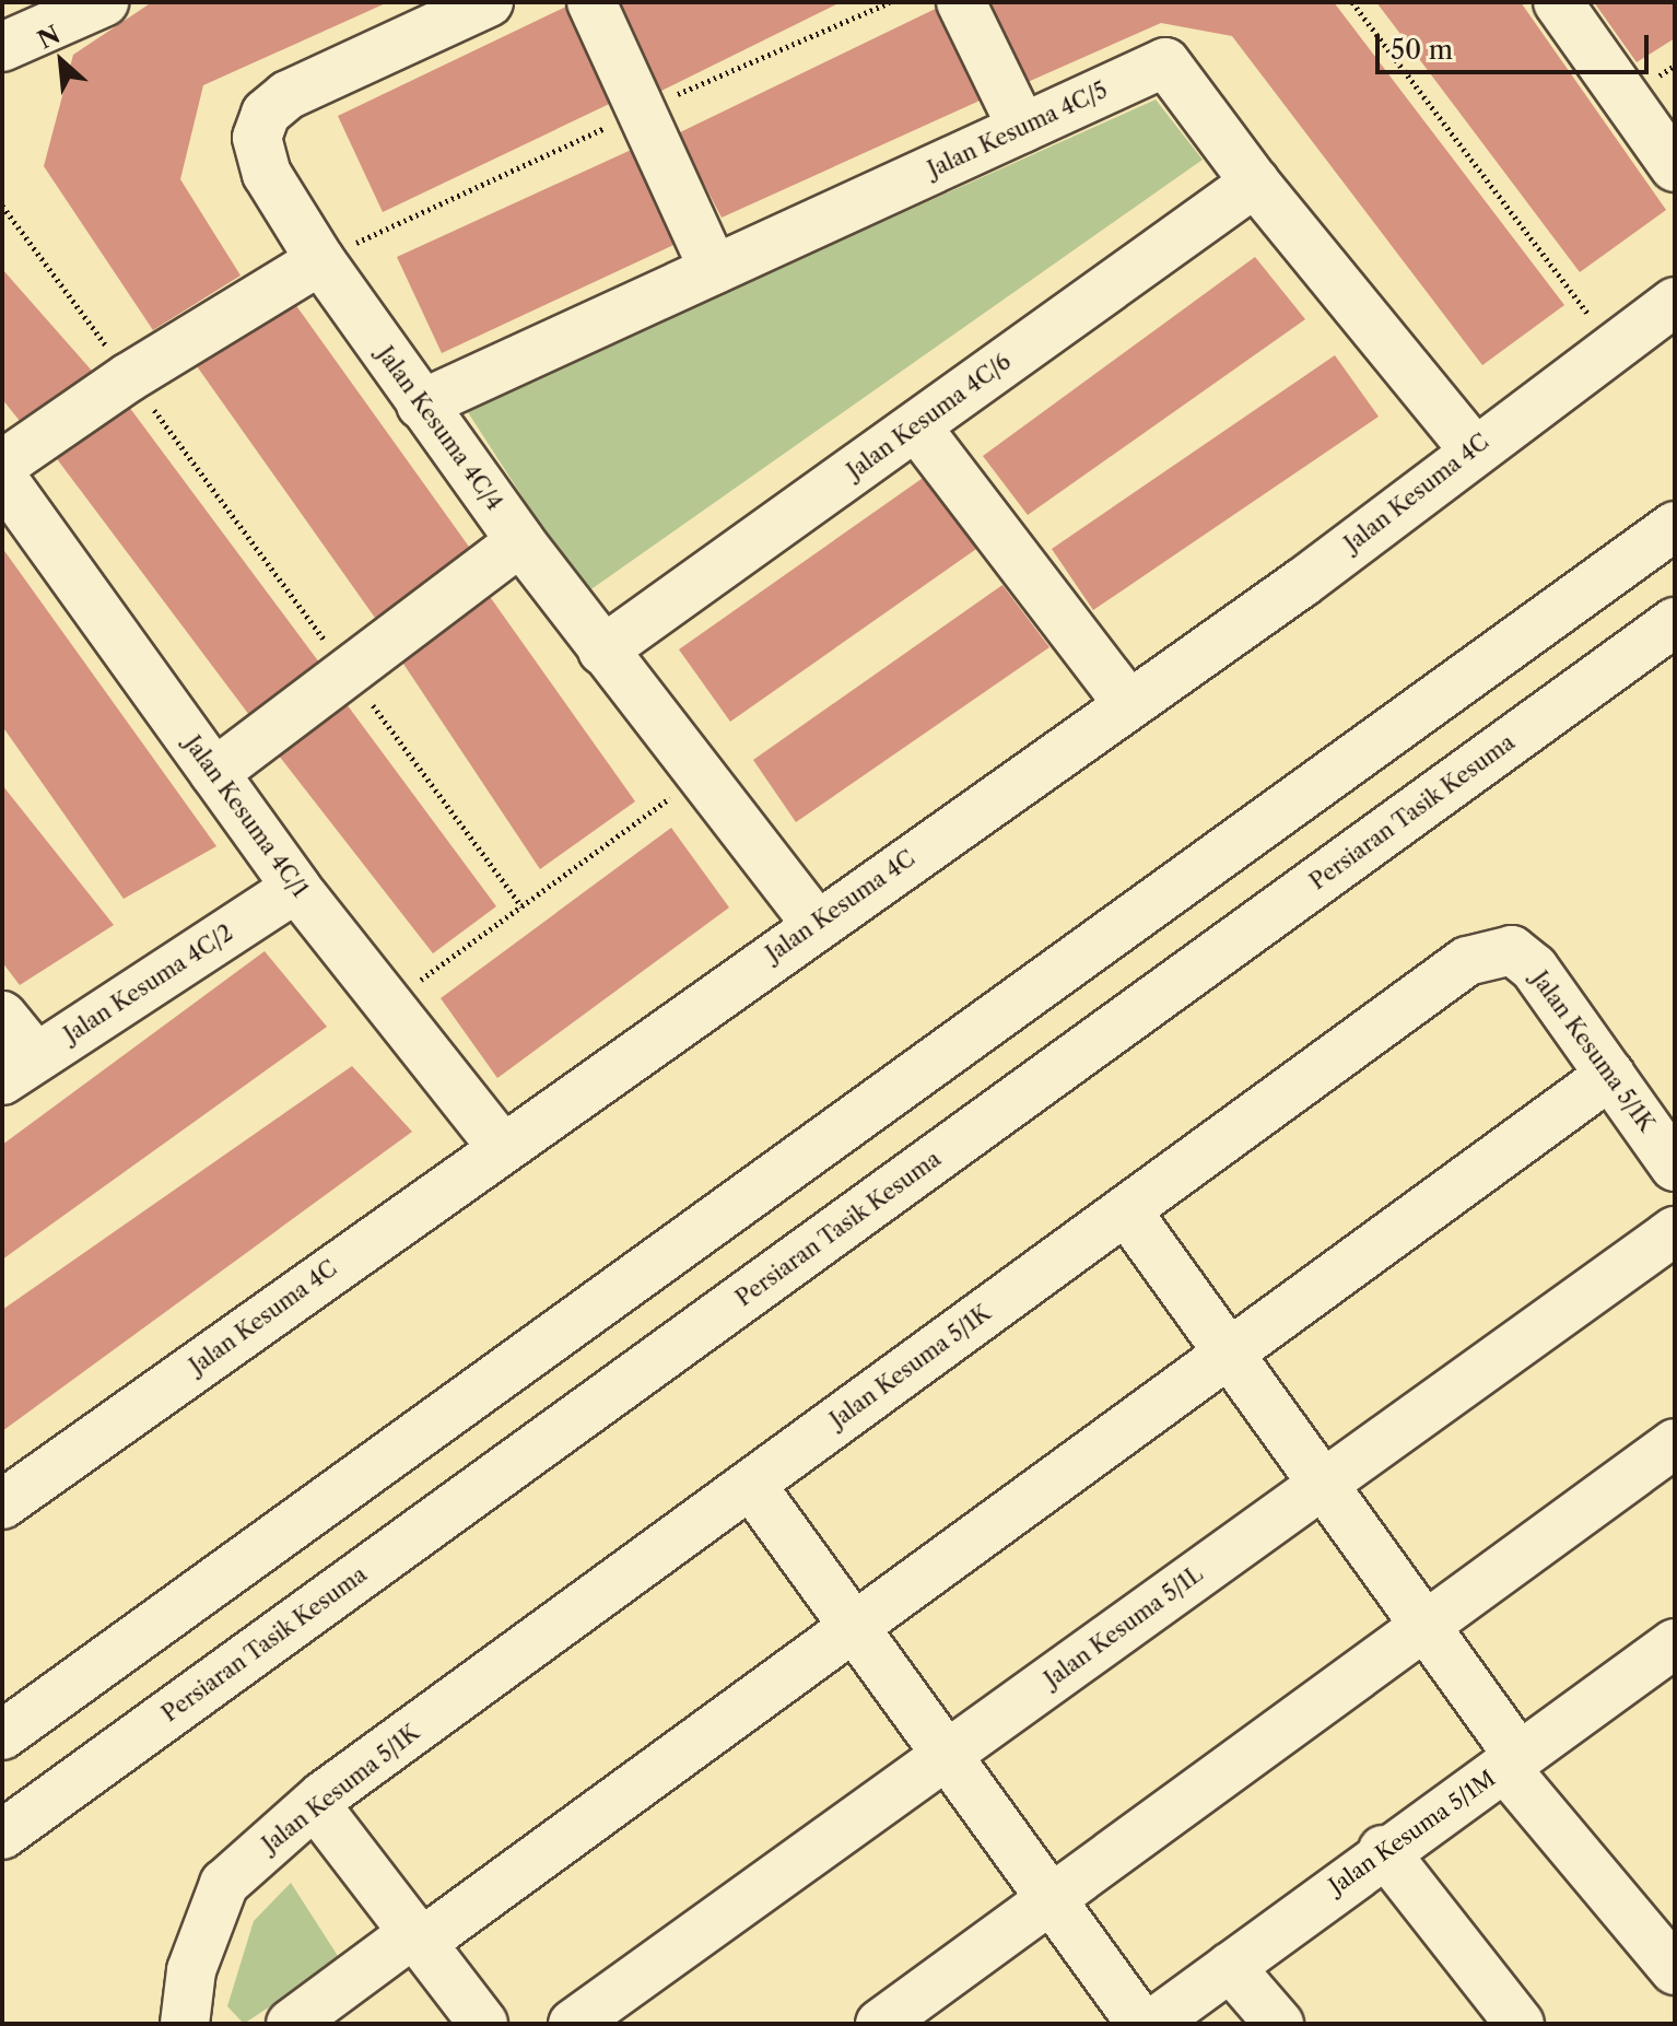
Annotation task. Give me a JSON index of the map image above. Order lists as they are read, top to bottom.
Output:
{
  "streets": {
    "street": [
      "Jalan Kesuma 4C/5",
      "Jalan Kesuma 4C/6",
      "Jalan Kesuma 4C/4",
      "Jalan Kesuma 4C",
      "Persiaran Tasik Kesuma",
      "Jalan Kesuma 4C/1",
      "Jalan Kesuma 4C/2",
      "Jalan Kesuma 5/1K",
      "Jalan Kesuma 5/1L",
      "Jalan Kesuma 5/1M"
    ]
  },
  "crossings": [
    ["Jalan Kesuma 4C/5", "Jalan Kesuma 4C/6"],
    ["Jalan Kesuma 4C/5", "Jalan Kesuma 4C/4"],
    ["Jalan Kesuma 4C/5", "Jalan Kesuma 4C"],
    ["Jalan Kesuma 4C/6", "Jalan Kesuma 4C/4"],
    ["Jalan Kesuma 4C/4", "Jalan Kesuma 4C"],
    ["Jalan Kesuma 4C", "Jalan Kesuma 4C/1"],
    ["Jalan Kesuma 4C/1", "Jalan Kesuma 4C/2"]
  ],
  "scale_bar": "50 m",
  "north": "top left"
}
